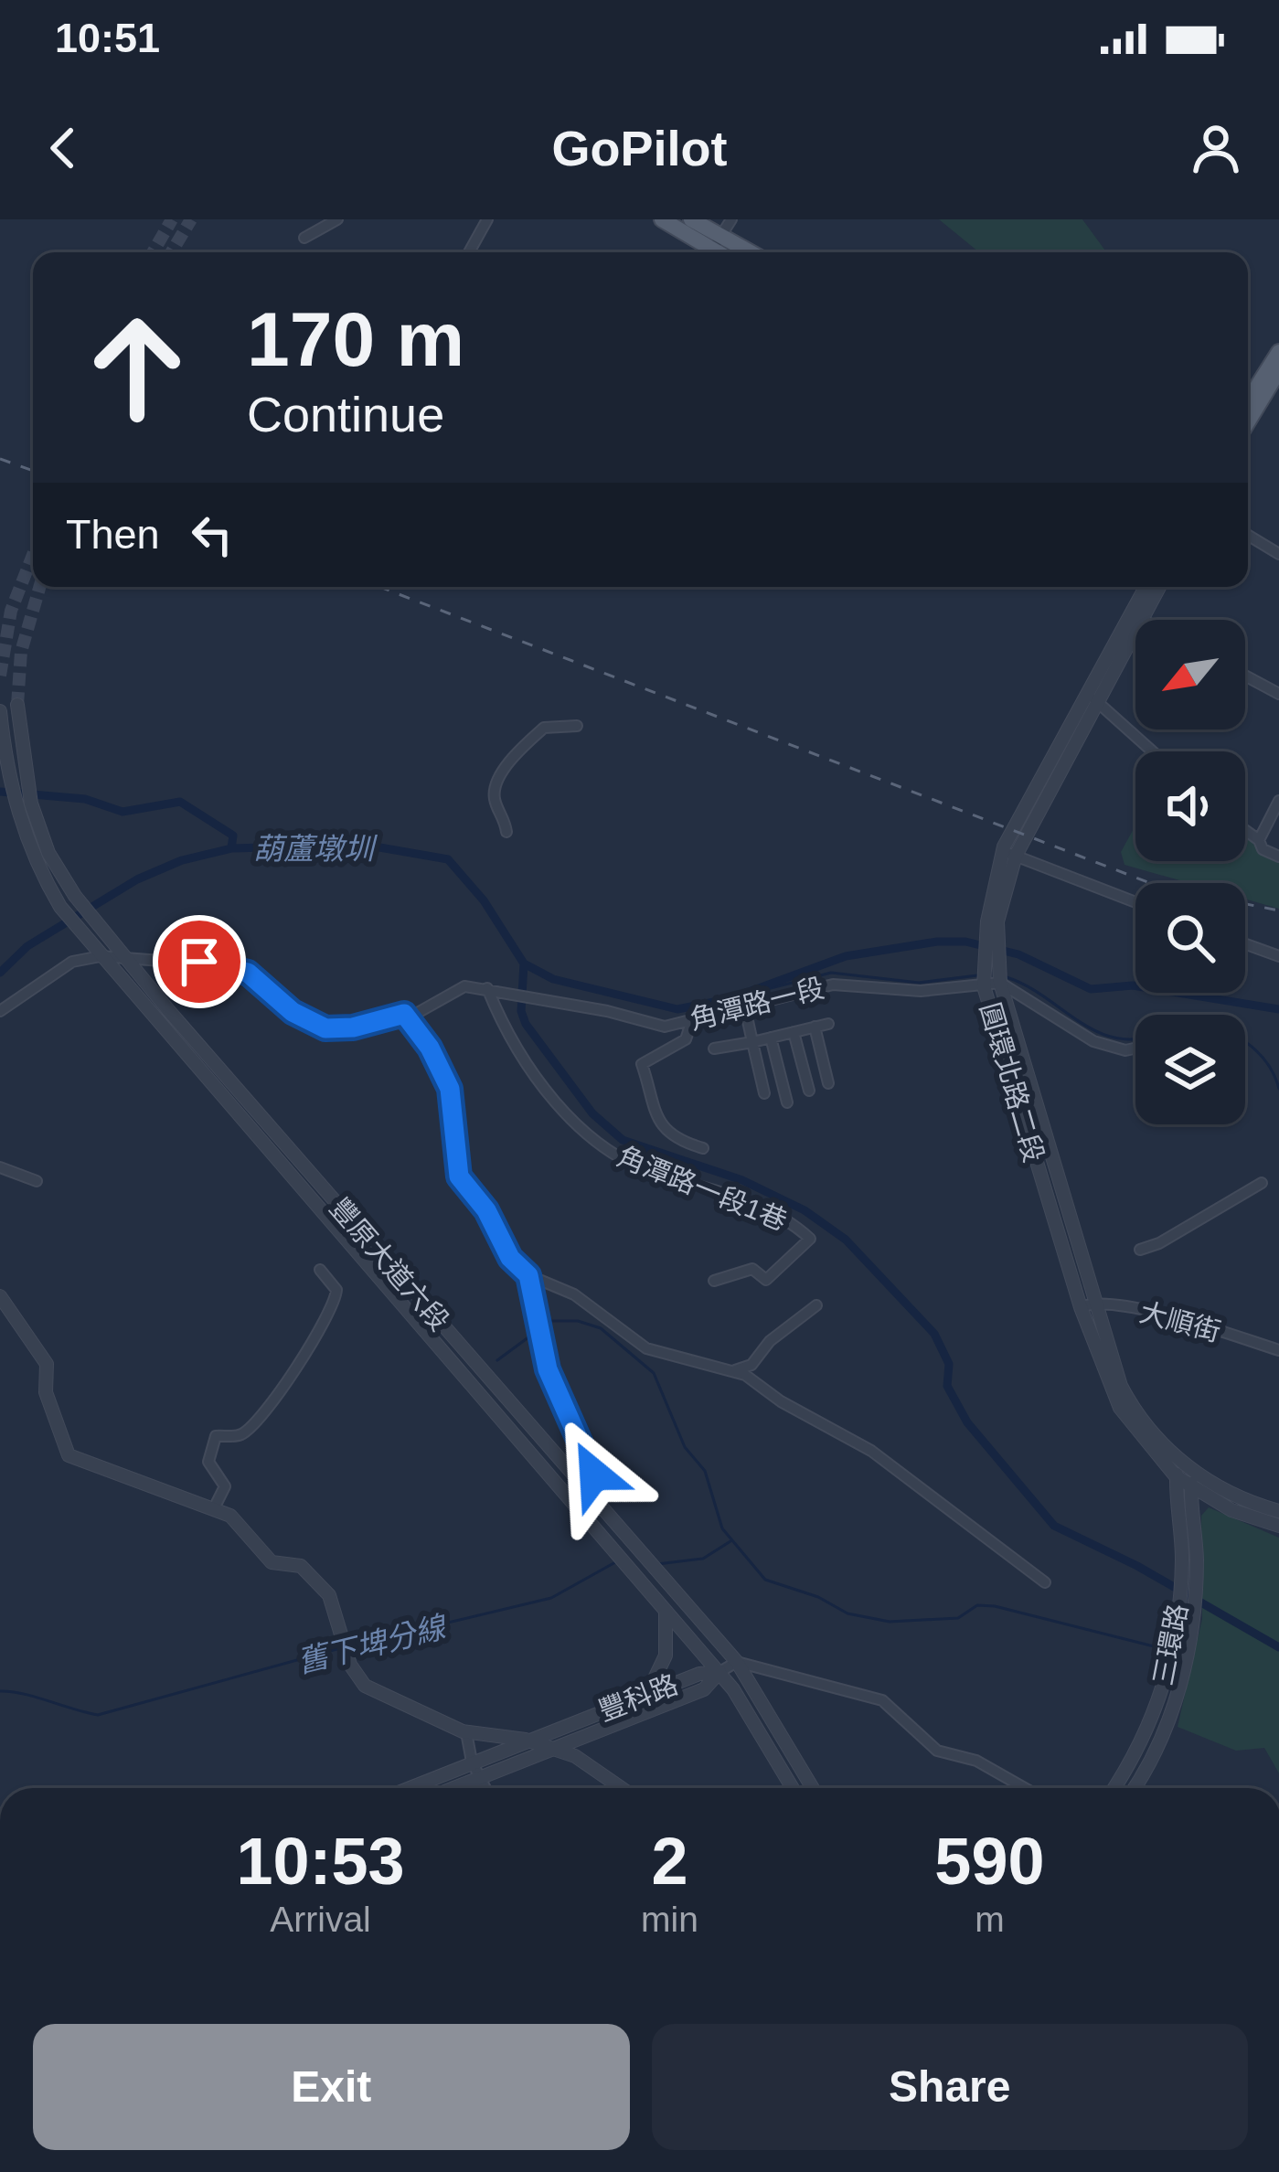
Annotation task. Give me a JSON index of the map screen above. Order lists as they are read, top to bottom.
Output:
{
  "streets": {
    "street": [
      "角潭路一段",
      "圓環北路二段",
      "角潭路一段1巷",
      "豐原大道六段",
      "大順街",
      "三環路",
      "豐科路"
    ]
  },
  "crossings": [
    ["角潭路一段", "圓環北路二段"],
    ["角潭路一段", "角潭路一段1巷"],
    ["圓環北路二段", "大順街"],
    ["圓環北路二段", "三環路"],
    ["豐原大道六段", "豐科路"]
  ],
  "water": ["葫蘆墩圳", "舊下埤分線"],
  "north": "bottom left",
  "page": {
    "status": "10:51",
    "header": "GoPilot",
    "turn": ["170 m", "Continue"],
    "then": "Then",
    "eta": [
      "10:53",
      "Arrival",
      "2",
      "min",
      "590",
      "m"
    ],
    "buttons": ["Exit", "Share"]
  }
}
